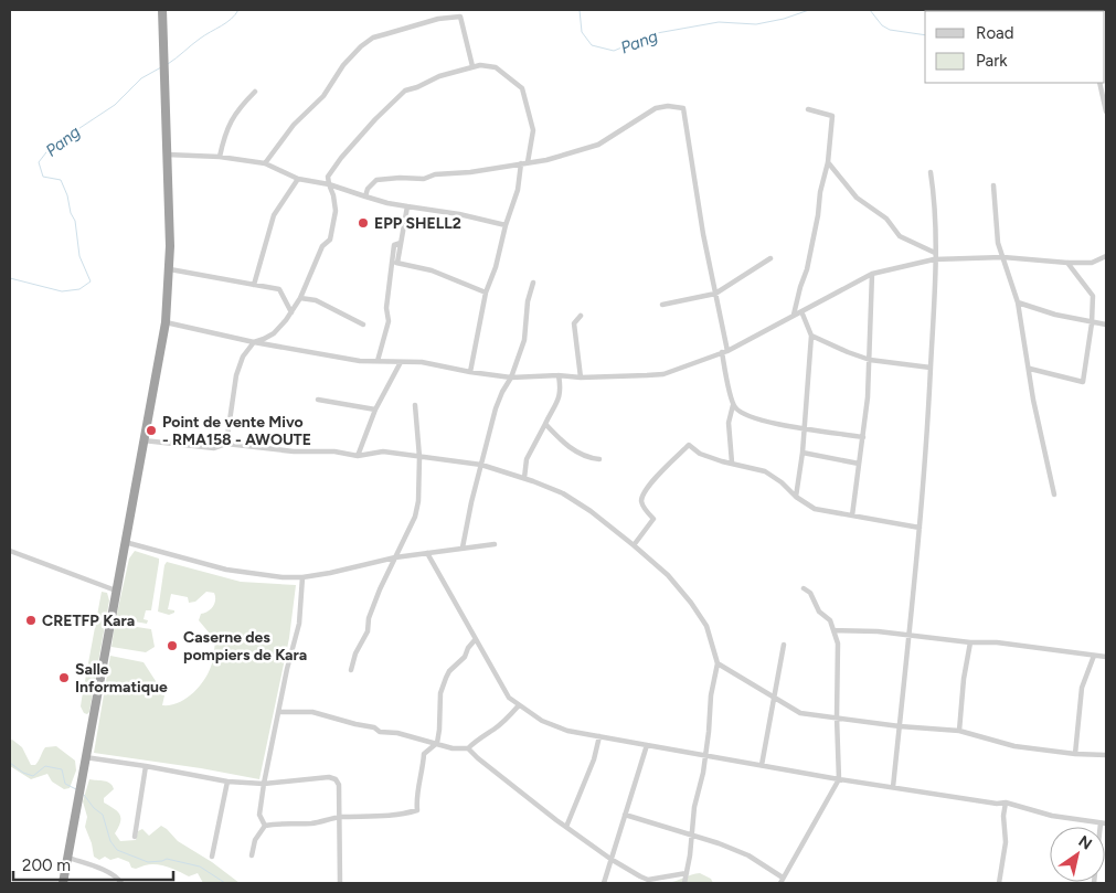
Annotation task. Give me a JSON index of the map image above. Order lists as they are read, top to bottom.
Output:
{
  "water": ["Pang"],
  "places": [
    "EPP SHELL2",
    "Point de vente Mivo - RMA158 - AWOUTE",
    "CRETFP Kara",
    "Caserne des pompiers de Kara",
    "Salle Informatique"
  ],
  "legend": ["Road", "Park"],
  "scale_bar": "200 m",
  "north": "top right"
}
